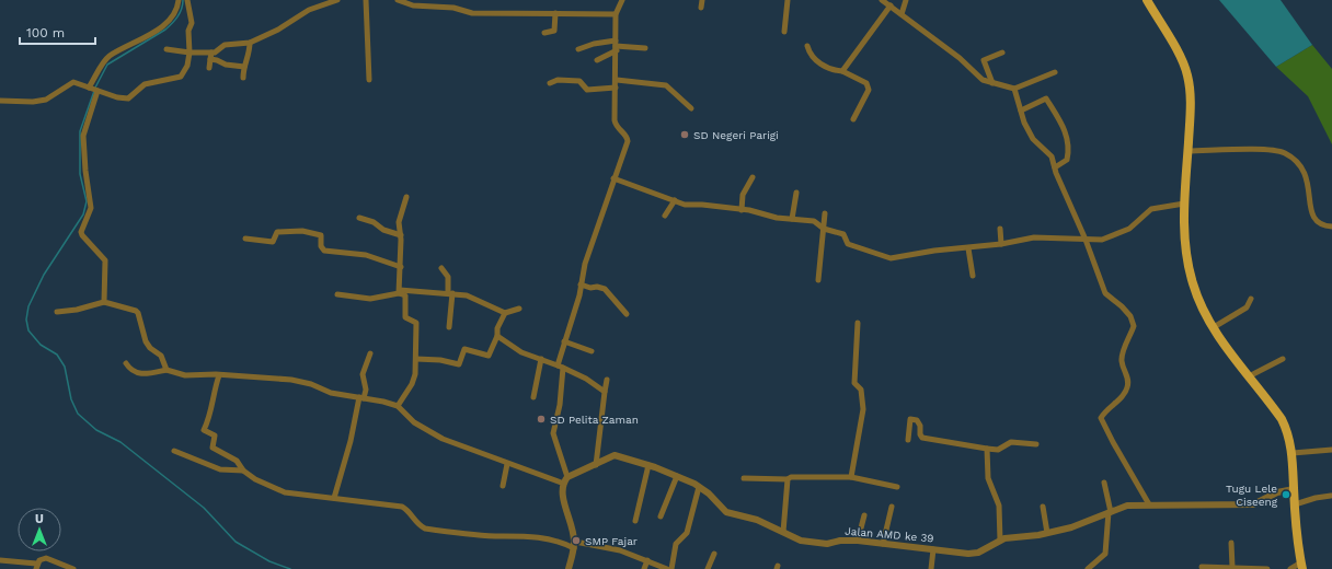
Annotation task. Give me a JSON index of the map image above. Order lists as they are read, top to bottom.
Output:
{
  "streets": {
    "street": ["Jalan AMD ke 39"]
  },
  "places": [
    "SD Negeri Parigi",
    "SD Pelita Zaman",
    "Tugu Lele Ciseeng",
    "SMP Fajar"
  ],
  "scale_bar": "100 m",
  "north": "top"
}
